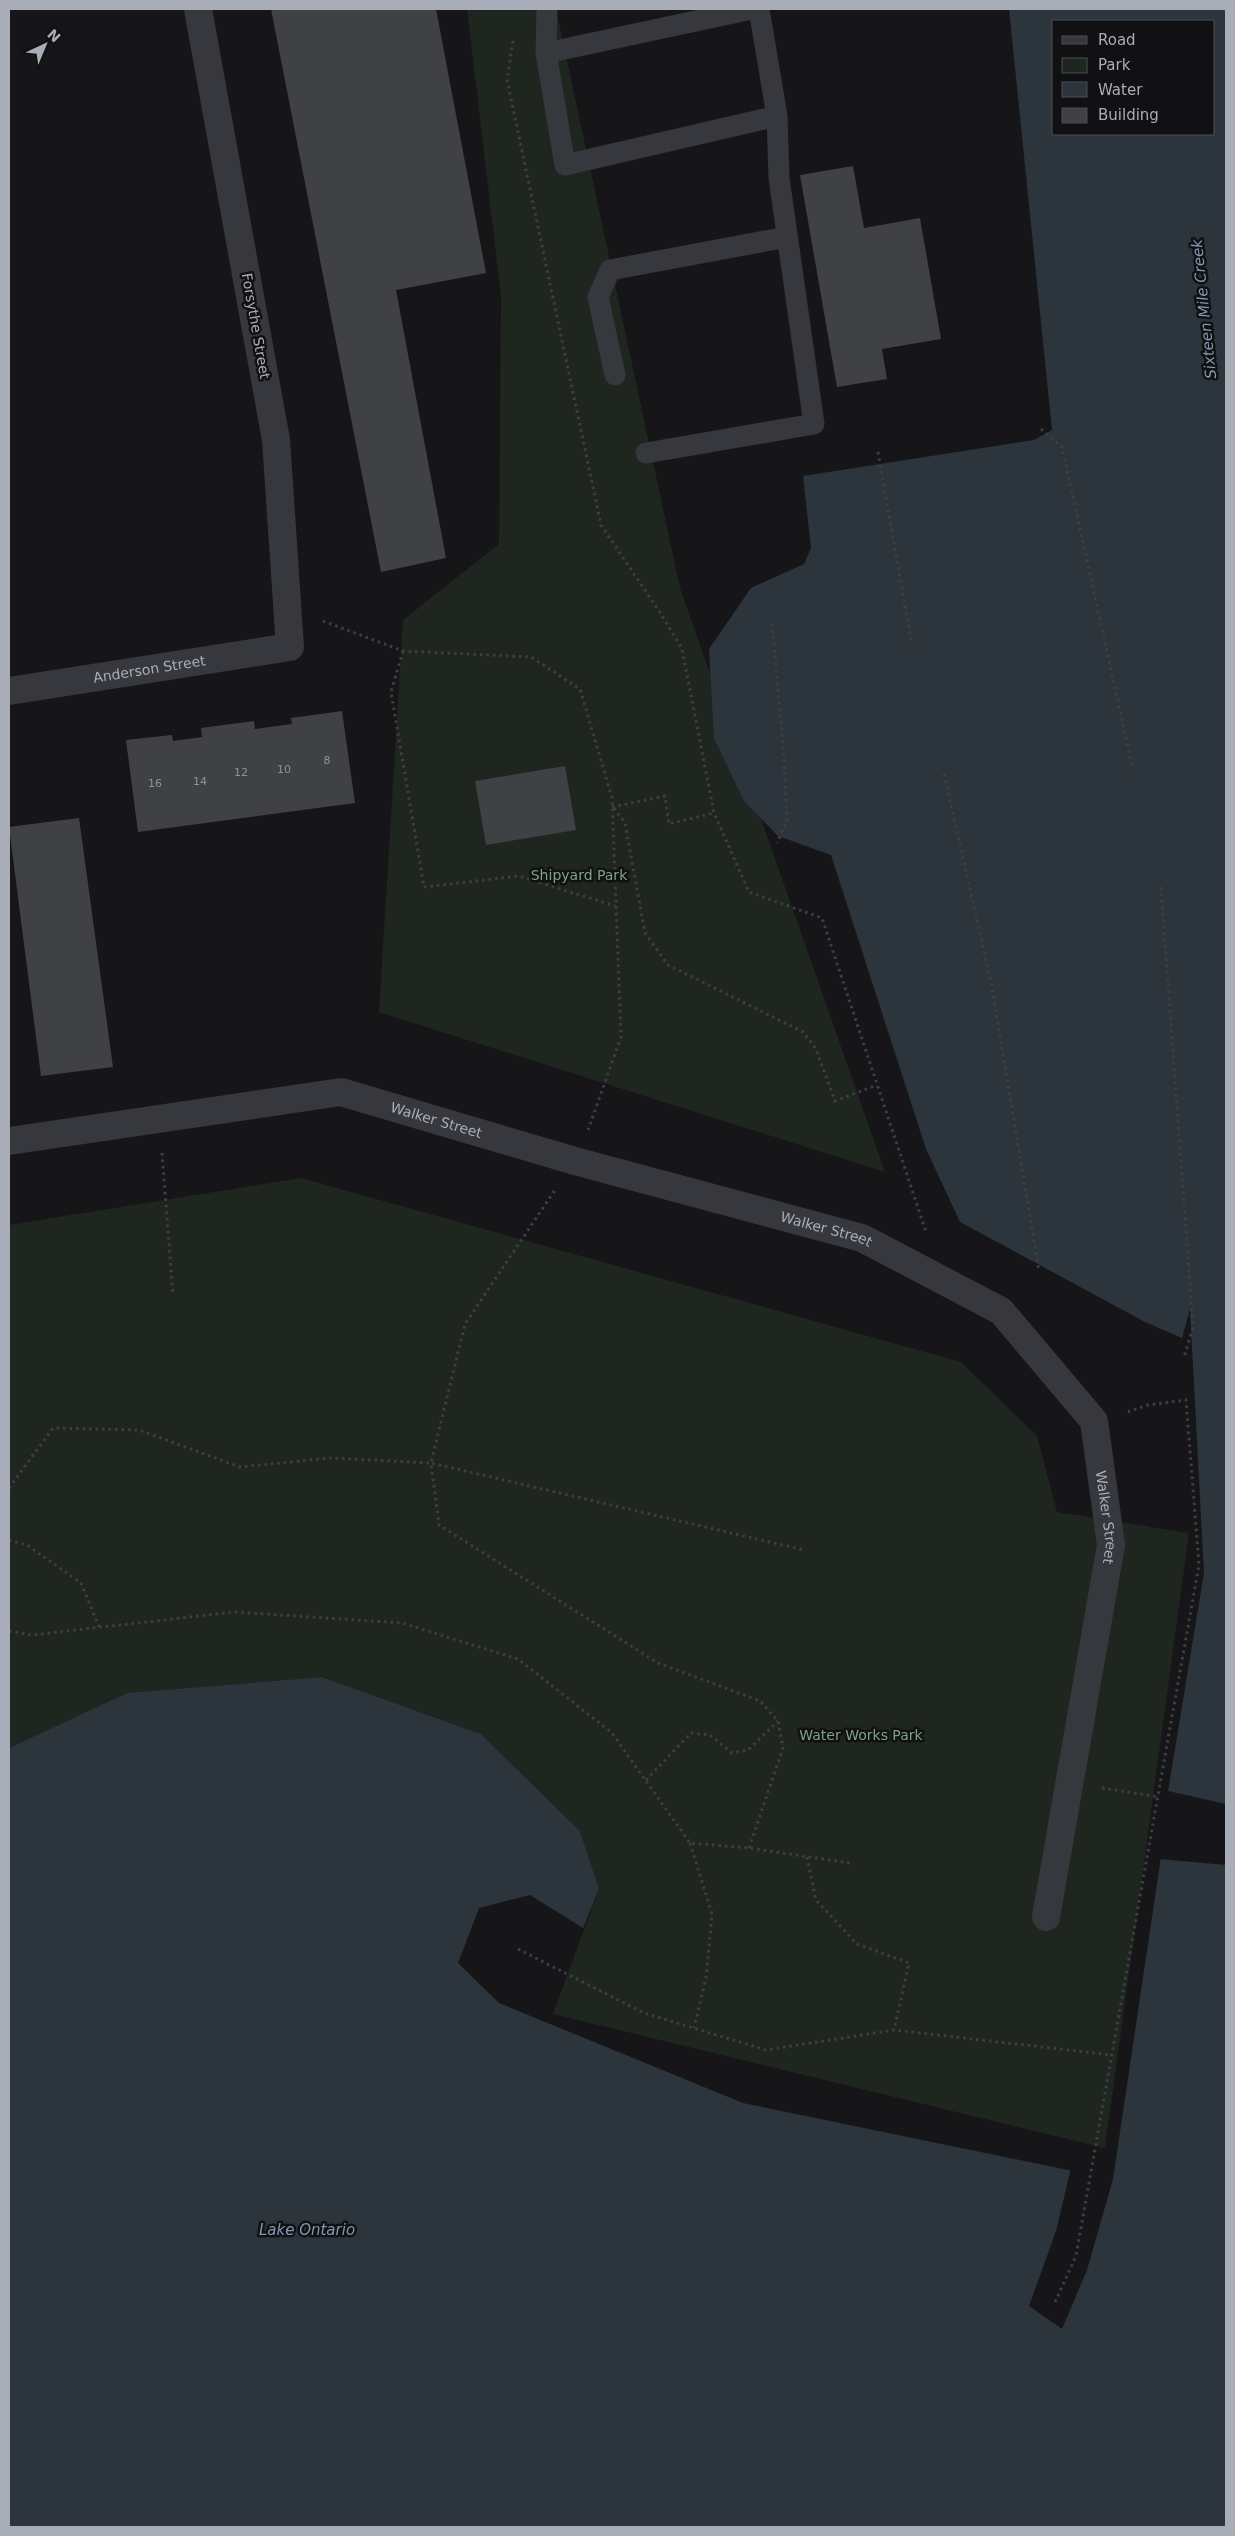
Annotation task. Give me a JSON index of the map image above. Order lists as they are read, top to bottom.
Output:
{
  "streets": {
    "street": ["Forsythe Street", "Anderson Street", "Walker Street"]
  },
  "crossings": [
    ["Forsythe Street", "Anderson Street"]
  ],
  "water": ["Sixteen Mile Creek", "Lake Ontario"],
  "parks": ["Shipyard Park", "Water Works Park"],
  "house_numbers": [
    "8",
    "10",
    "12",
    "14",
    "16"
  ],
  "legend": [
    "Road",
    "Park",
    "Water",
    "Building"
  ],
  "north": "top right"
}
